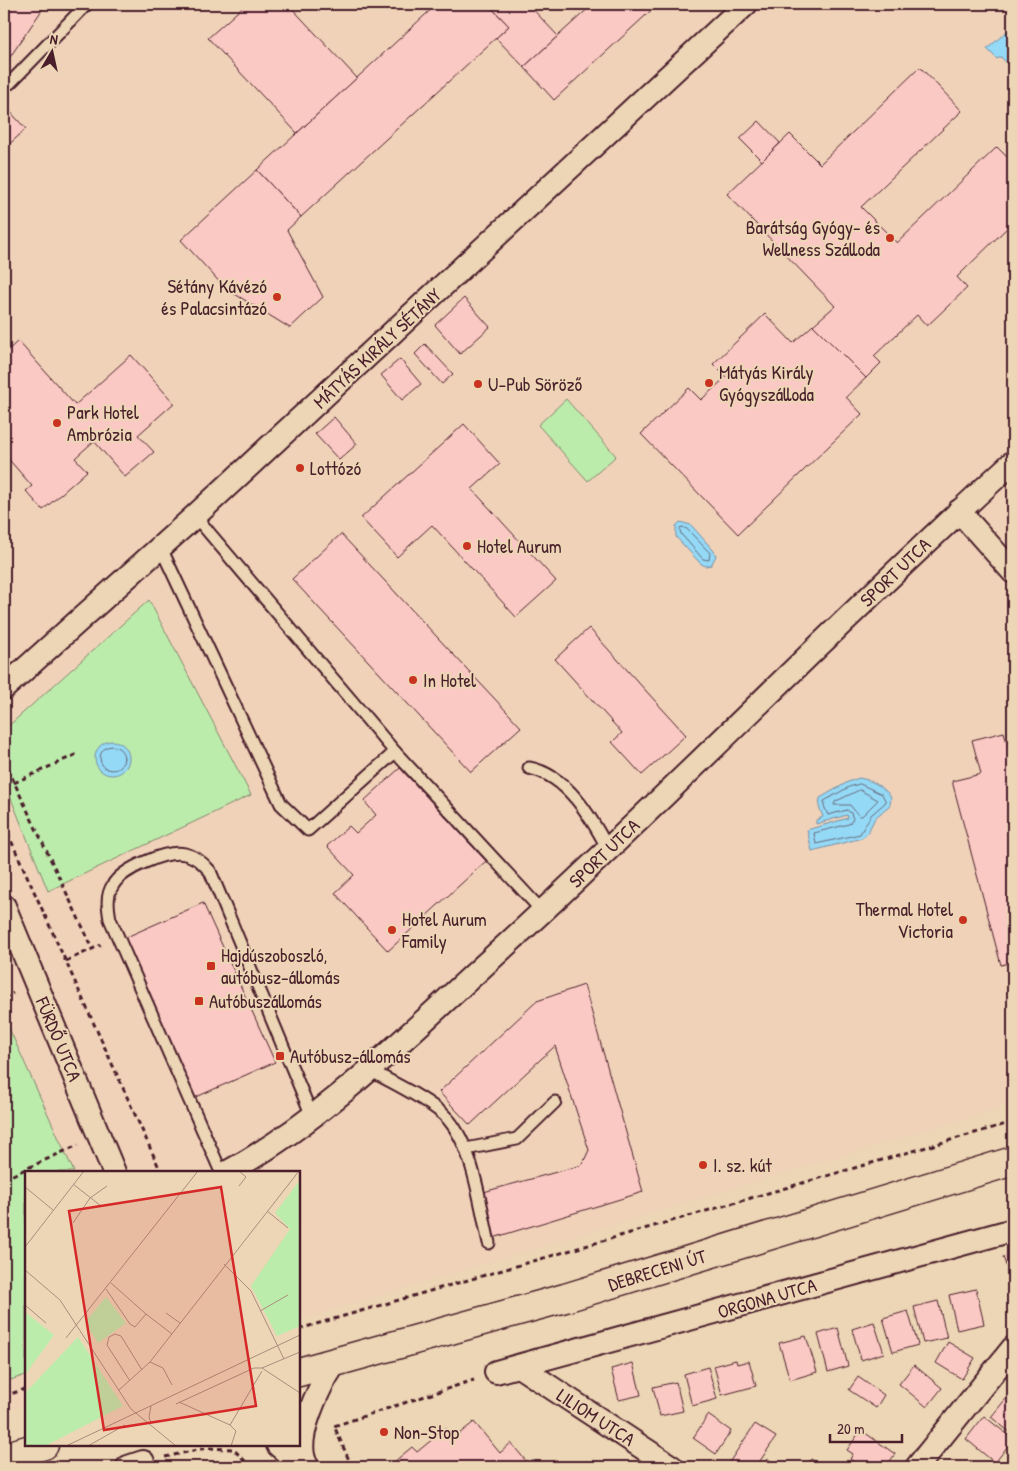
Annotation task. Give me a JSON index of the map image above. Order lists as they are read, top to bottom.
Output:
{
  "streets": {
    "street": [
      "MÁTYÁS KIRÁLY SÉTÁNY",
      "SPORT UTCA",
      "FÜRDŐ UTCA",
      "DEBRECENI ÚT",
      "ORGONA UTCA",
      "LILIOM UTCA"
    ]
  },
  "crossings": [
    ["ORGONA UTCA", "LILIOM UTCA"]
  ],
  "places": {
    "other": [
      "Barátság Gyógy- és Wellness Szálloda",
      "Sétány Kávézó és Palacsintázó",
      "Mátyás Király Gyógyszálloda",
      "U-Pub Söröző",
      "Park Hotel Ambrózia",
      "Lottózó",
      "Hotel Aurum",
      "In Hotel",
      "Thermal Hotel Victoria",
      "Hotel Aurum Family",
      "I. sz. kút",
      "Non-Stop"
    ],
    "transit": ["Hajdúszoboszló, autóbusz-állomás", "Autóbuszállomás", "Autóbusz-állomás"]
  },
  "scale_bar": "20 m",
  "north": "top"
}
